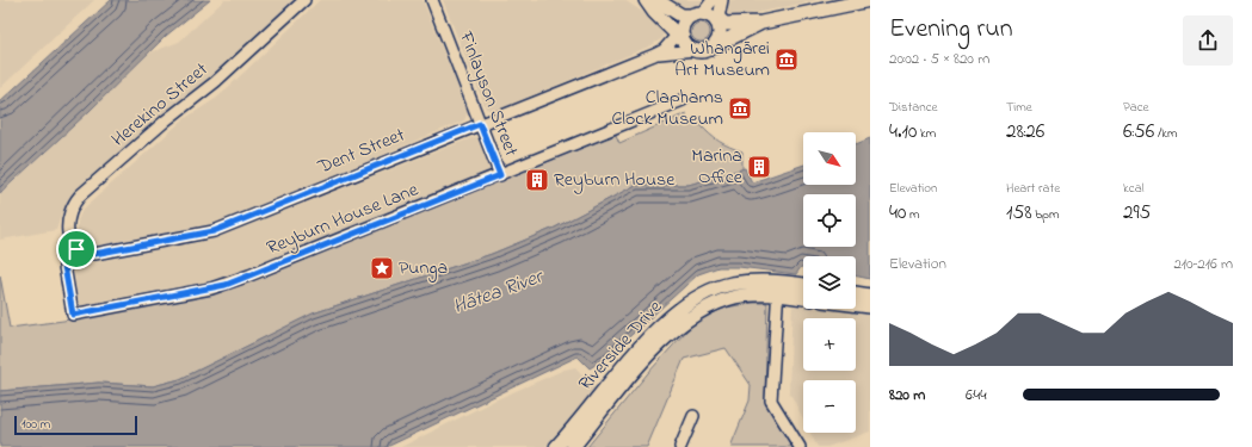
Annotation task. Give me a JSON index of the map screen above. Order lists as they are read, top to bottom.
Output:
{
  "streets": {
    "main road": ["Riverside Drive"],
    "street": [
      "Finlayson Street",
      "Herekino Street",
      "Dent Street",
      "Reyburn House Lane"
    ]
  },
  "crossings": [
    ["Finlayson Street", "Dent Street"],
    ["Finlayson Street", "Reyburn House Lane"],
    ["Herekino Street", "Dent Street"],
    ["Herekino Street", "Reyburn House Lane"],
    ["Dent Street", "Reyburn House Lane"]
  ],
  "water": ["Hātea River"],
  "places": {
    "museum": ["Whangārei Art Museum", "Claphams Clock Museum"],
    "building": ["Marina Office", "Reyburn House"],
    "place": ["Punga"]
  },
  "scale_bar": "100 m",
  "north": "bottom right",
  "page": {
    "heading": ["Evening run", "20:02 · 5 × 820 m"],
    "stats": [
      ["Distance", "4.10 km"],
      ["Time", "28:26"],
      ["Pace", "6:56 /km"],
      ["Elevation", "40 m"],
      ["Heart rate", "158 bpm"],
      ["kcal", "295"]
    ],
    "map_buttons": ["+", "−"],
    "chart": ["Elevation", "210–216 m"],
    "list": [
      {
        "name": "820 m",
        "note": "6:44"
      }
    ],
    "scale": "100 m"
  }
}
